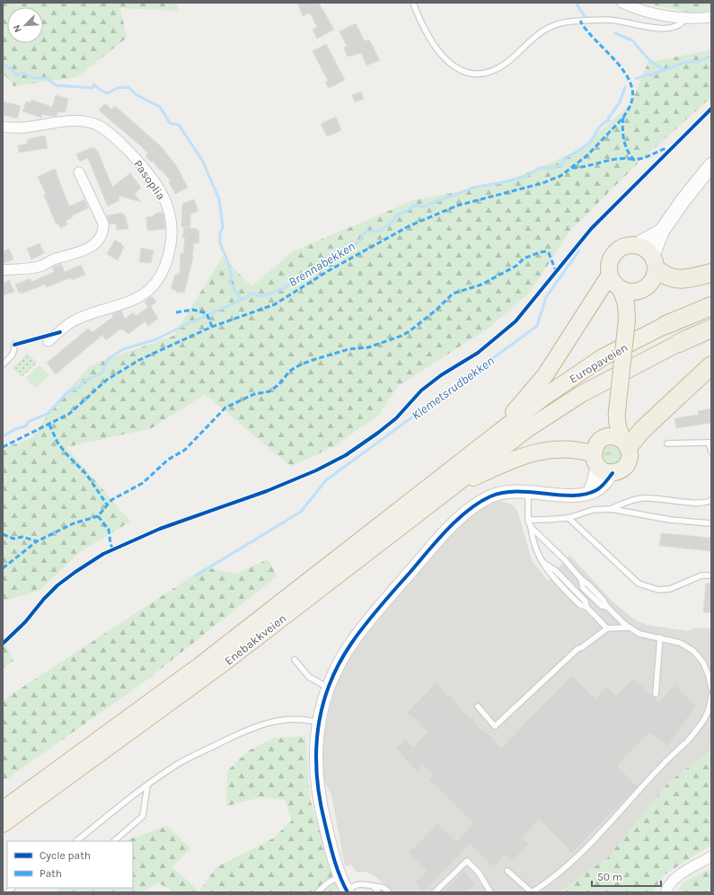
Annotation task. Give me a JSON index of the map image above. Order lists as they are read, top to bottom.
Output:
{
  "streets": {
    "highway": ["Europaveien", "Enebakkveien"],
    "street": ["Pasoplia"]
  },
  "crossings": [
    ["Europaveien", "Enebakkveien"]
  ],
  "water": ["Brennabekken", "Klemetsrudbekken"],
  "legend": ["Cycle path", "Path"],
  "scale_bar": "50 m",
  "north": "bottom left"
}
